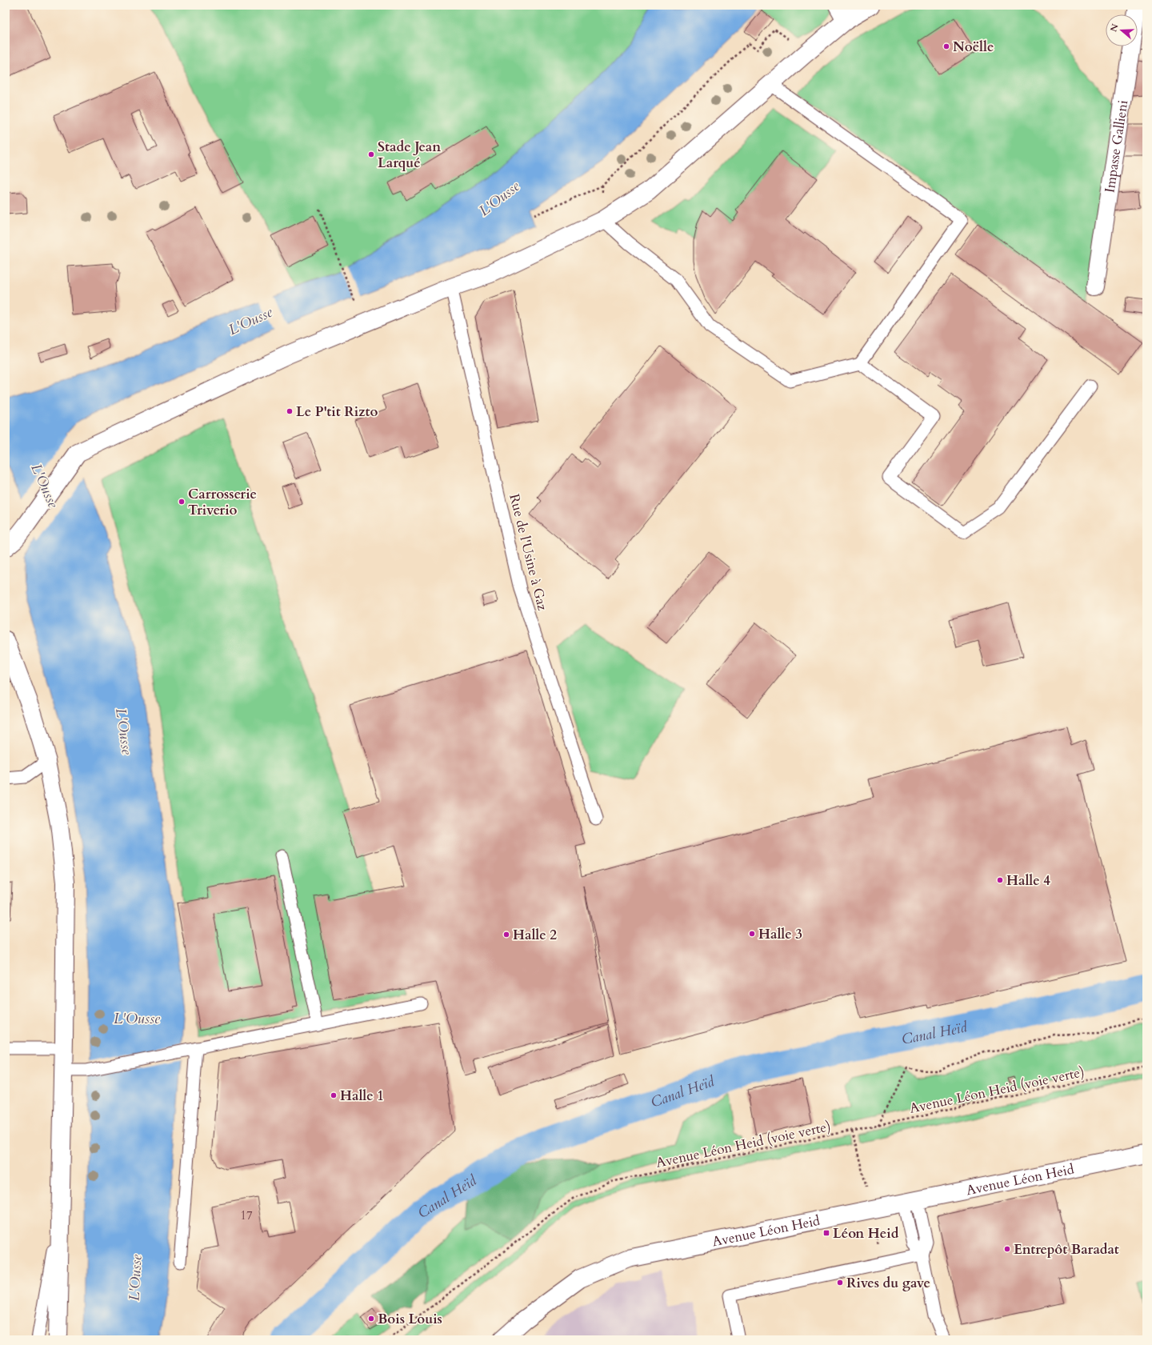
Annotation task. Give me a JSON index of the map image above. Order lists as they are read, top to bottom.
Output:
{
  "streets": {
    "main road": ["Impasse Gallieni", "Avenue Léon Heid"],
    "lane": ["Rue de l'Usine à Gaz"],
    "path": ["Avenue Léon Heid (voie verte)"]
  },
  "water": ["L'Ousse", "Canal Heïd"],
  "places": {
    "other": [
      "Noëlle",
      "Stade Jean Larqué",
      "Le P'tit Rizto",
      "Carrosserie Triverio",
      "Halle 4",
      "Halle 3",
      "Halle 2",
      "Halle 1",
      "Entrepôt Baradat",
      "Rives du gave",
      "Bois Louis"
    ],
    "transit": ["Léon Heid"]
  },
  "house_numbers": ["17"],
  "north": "left"
}
